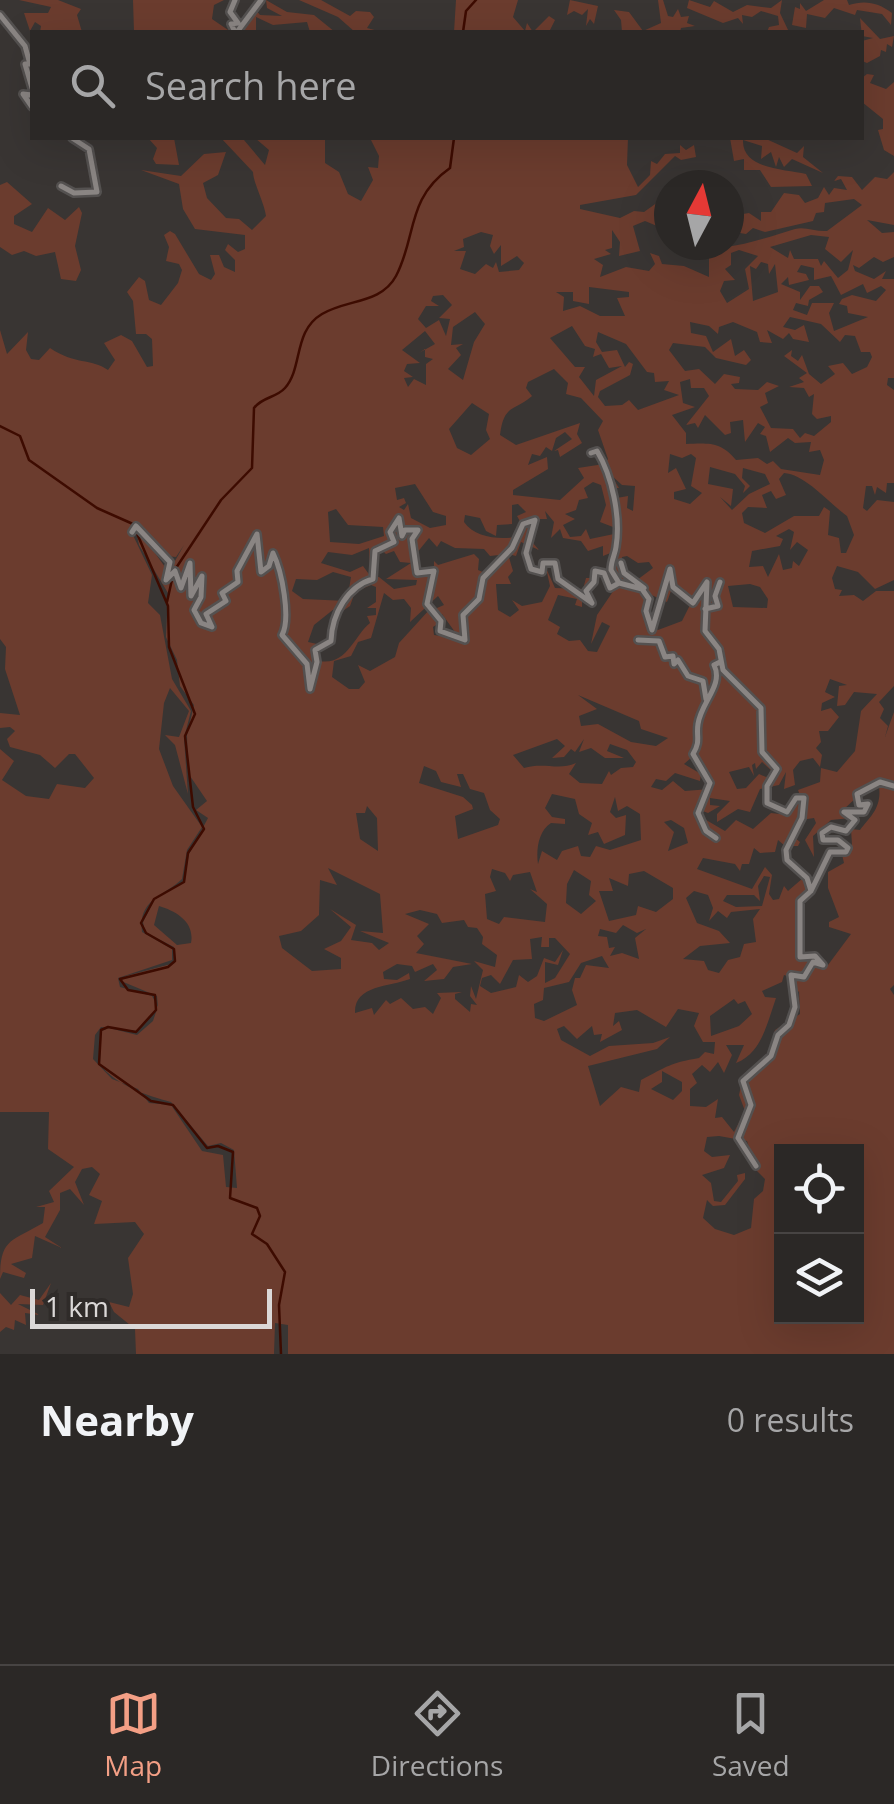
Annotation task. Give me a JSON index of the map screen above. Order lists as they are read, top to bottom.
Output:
{
  "scale_bar": "1 km",
  "north": "top",
  "page": {
    "search": "Search here",
    "scale": "1 km",
    "heading": ["Nearby", "0 results"],
    "nav": ["Map", "Directions", "Saved"]
  }
}
